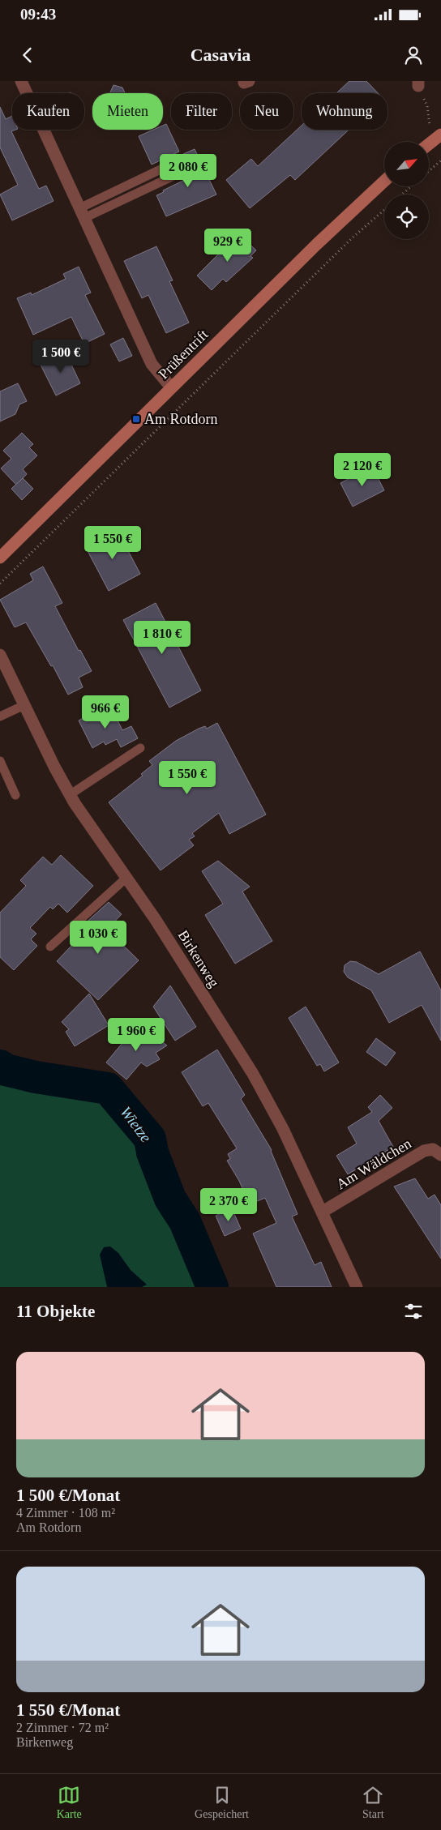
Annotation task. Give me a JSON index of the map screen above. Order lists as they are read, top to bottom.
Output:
{
  "streets": {
    "main road": ["Prüßentrift"],
    "street": ["Birkenweg", "Am Wäldchen"]
  },
  "crossings": [
    ["Birkenweg", "Am Wäldchen"]
  ],
  "water": ["Wietze"],
  "places": {
    "transit": ["Am Rotdorn"]
  },
  "north": "top right",
  "page": {
    "status": "09:43",
    "header": "Casavia",
    "chip": [
      "Kaufen",
      "Mieten",
      "Filter",
      "Neu",
      "Wohnung"
    ],
    "price": [
      "2 080 €",
      "929 €",
      "1 500 €",
      "2 120 €",
      "1 550 €",
      "1 810 €",
      "966 €",
      "1 550 €",
      "1 030 €",
      "1 960 €",
      "2 370 €"
    ],
    "heading": "11 Objekte",
    "list": [
      {
        "name": "1 500 €/Monat",
        "note": "4 Zimmer · 108 m² · Am Rotdorn"
      },
      {
        "name": "1 550 €/Monat",
        "note": "2 Zimmer · 72 m² · Birkenweg"
      }
    ],
    "tabs": ["Karte", "Gespeichert", "Start"]
  }
}
